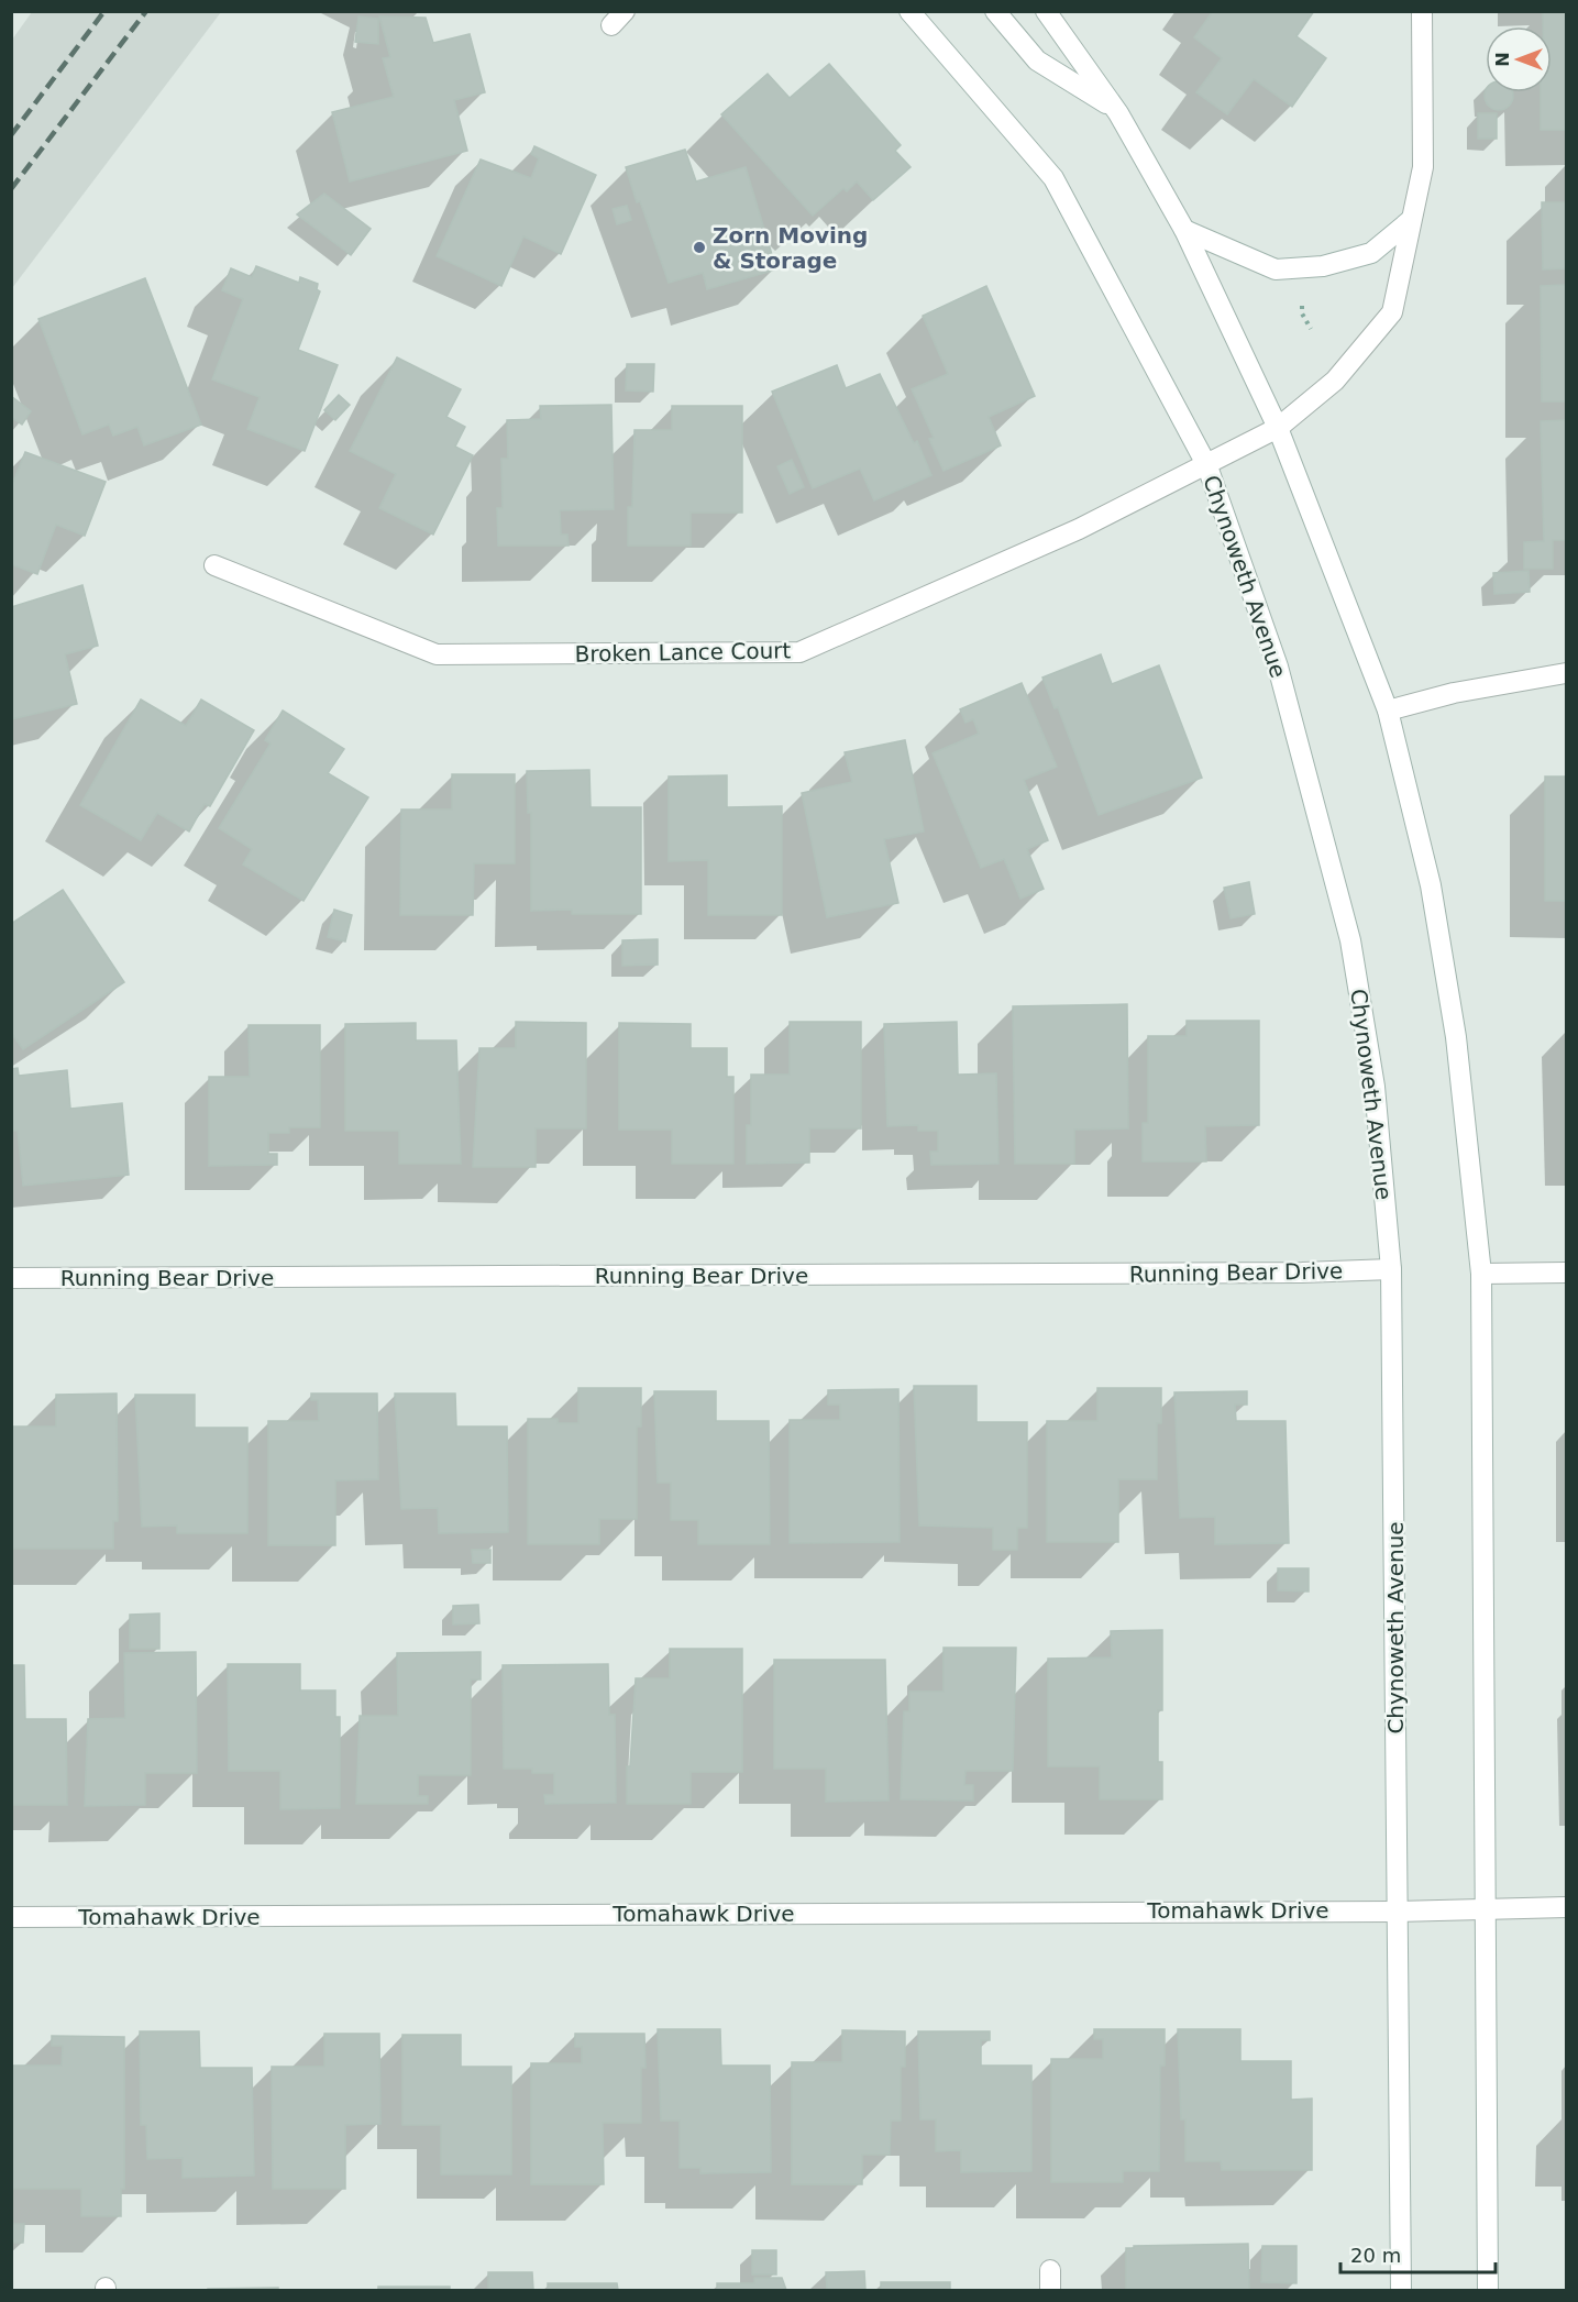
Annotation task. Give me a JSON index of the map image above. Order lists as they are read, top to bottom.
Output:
{
  "streets": {
    "street": [
      "Chynoweth Avenue",
      "Broken Lance Court",
      "Running Bear Drive",
      "Tomahawk Drive"
    ]
  },
  "crossings": [
    ["Chynoweth Avenue", "Broken Lance Court"],
    ["Chynoweth Avenue", "Running Bear Drive"],
    ["Chynoweth Avenue", "Tomahawk Drive"]
  ],
  "places": ["Zorn Moving & Storage"],
  "scale_bar": "20 m",
  "north": "left"
}
